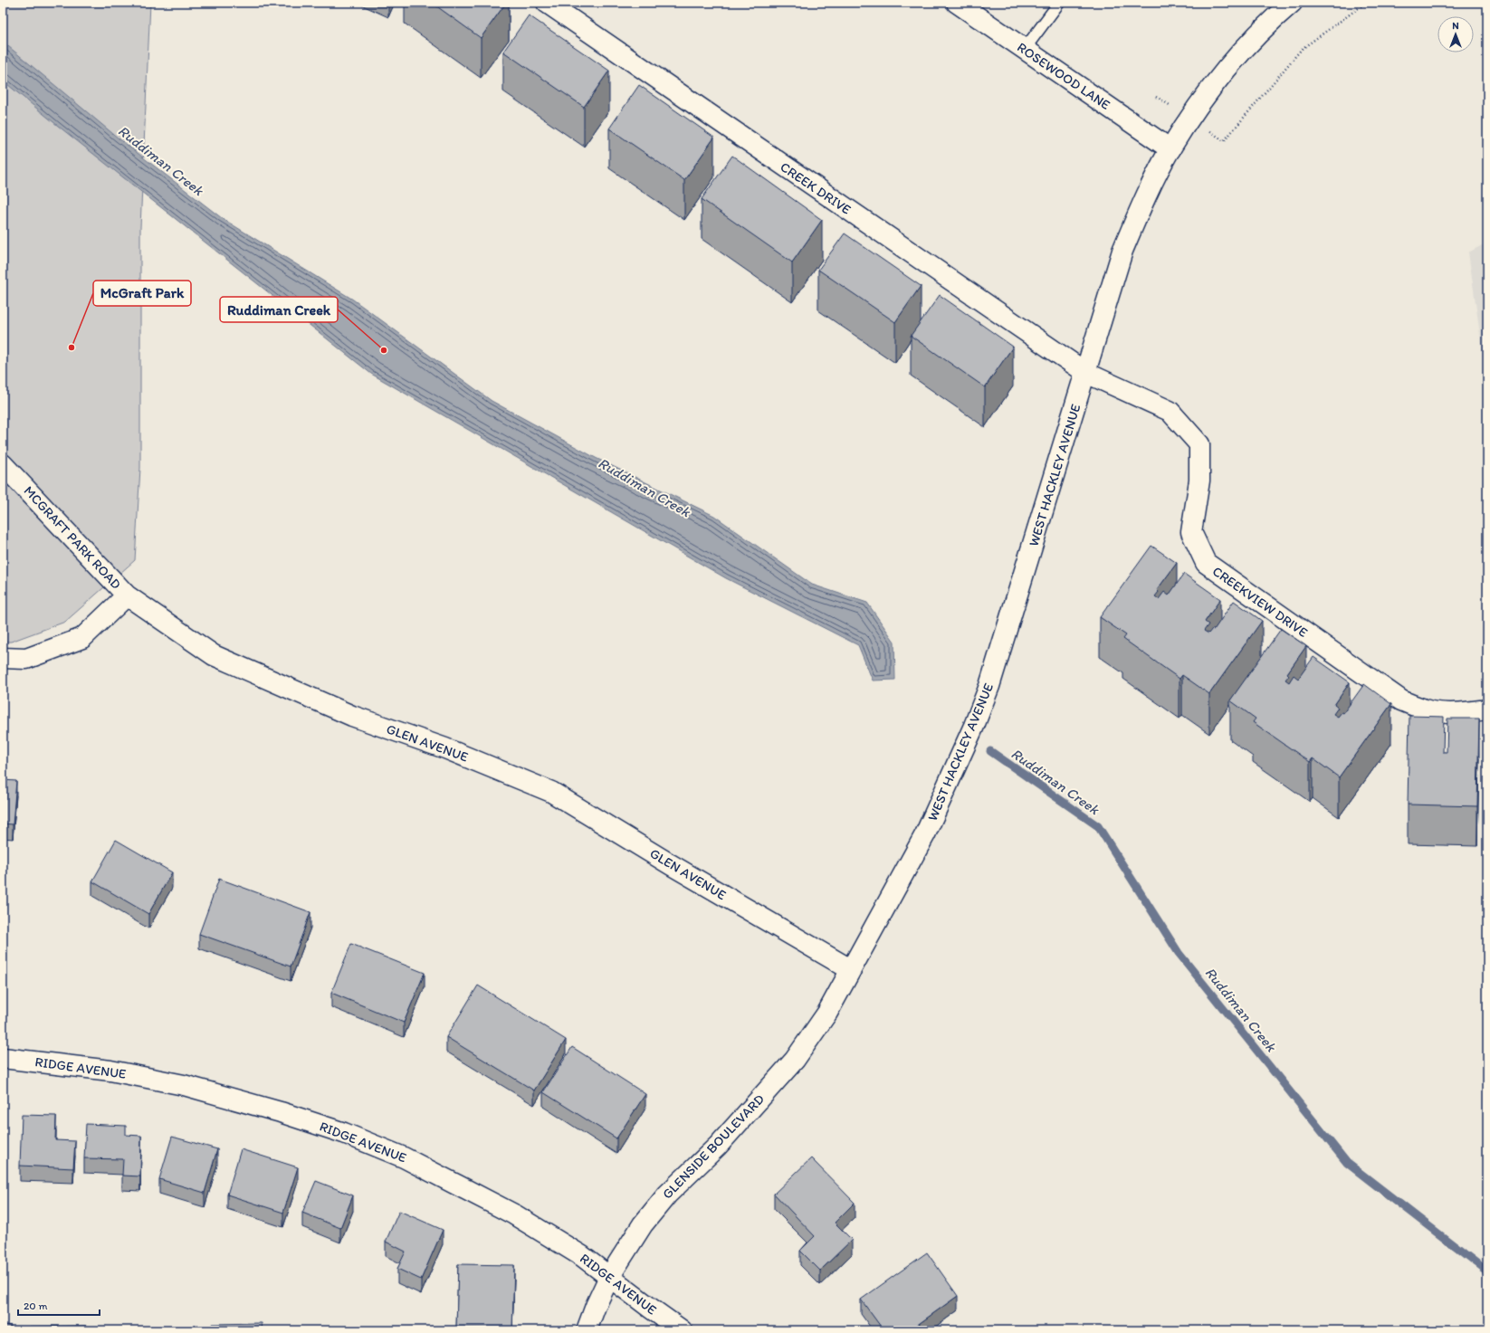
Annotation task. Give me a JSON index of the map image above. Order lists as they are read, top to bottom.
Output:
{
  "streets": {
    "street": [
      "ROSEWOOD LANE",
      "CREEK DRIVE",
      "WEST HACKLEY AVENUE",
      "MCGRAFT PARK ROAD",
      "CREEKVIEW DRIVE",
      "GLEN AVENUE",
      "RIDGE AVENUE",
      "GLENSIDE BOULEVARD"
    ]
  },
  "crossings": [
    ["ROSEWOOD LANE", "WEST HACKLEY AVENUE"],
    ["CREEK DRIVE", "WEST HACKLEY AVENUE"],
    ["CREEK DRIVE", "CREEKVIEW DRIVE"],
    ["WEST HACKLEY AVENUE", "CREEKVIEW DRIVE"],
    ["WEST HACKLEY AVENUE", "GLEN AVENUE"],
    ["WEST HACKLEY AVENUE", "GLENSIDE BOULEVARD"],
    ["MCGRAFT PARK ROAD", "GLEN AVENUE"],
    ["GLEN AVENUE", "GLENSIDE BOULEVARD"],
    ["RIDGE AVENUE", "GLENSIDE BOULEVARD"]
  ],
  "water": ["Ruddiman Creek"],
  "places": ["McGraft Park", "Ruddiman Creek"],
  "scale_bar": "20 m",
  "north": "top"
}
